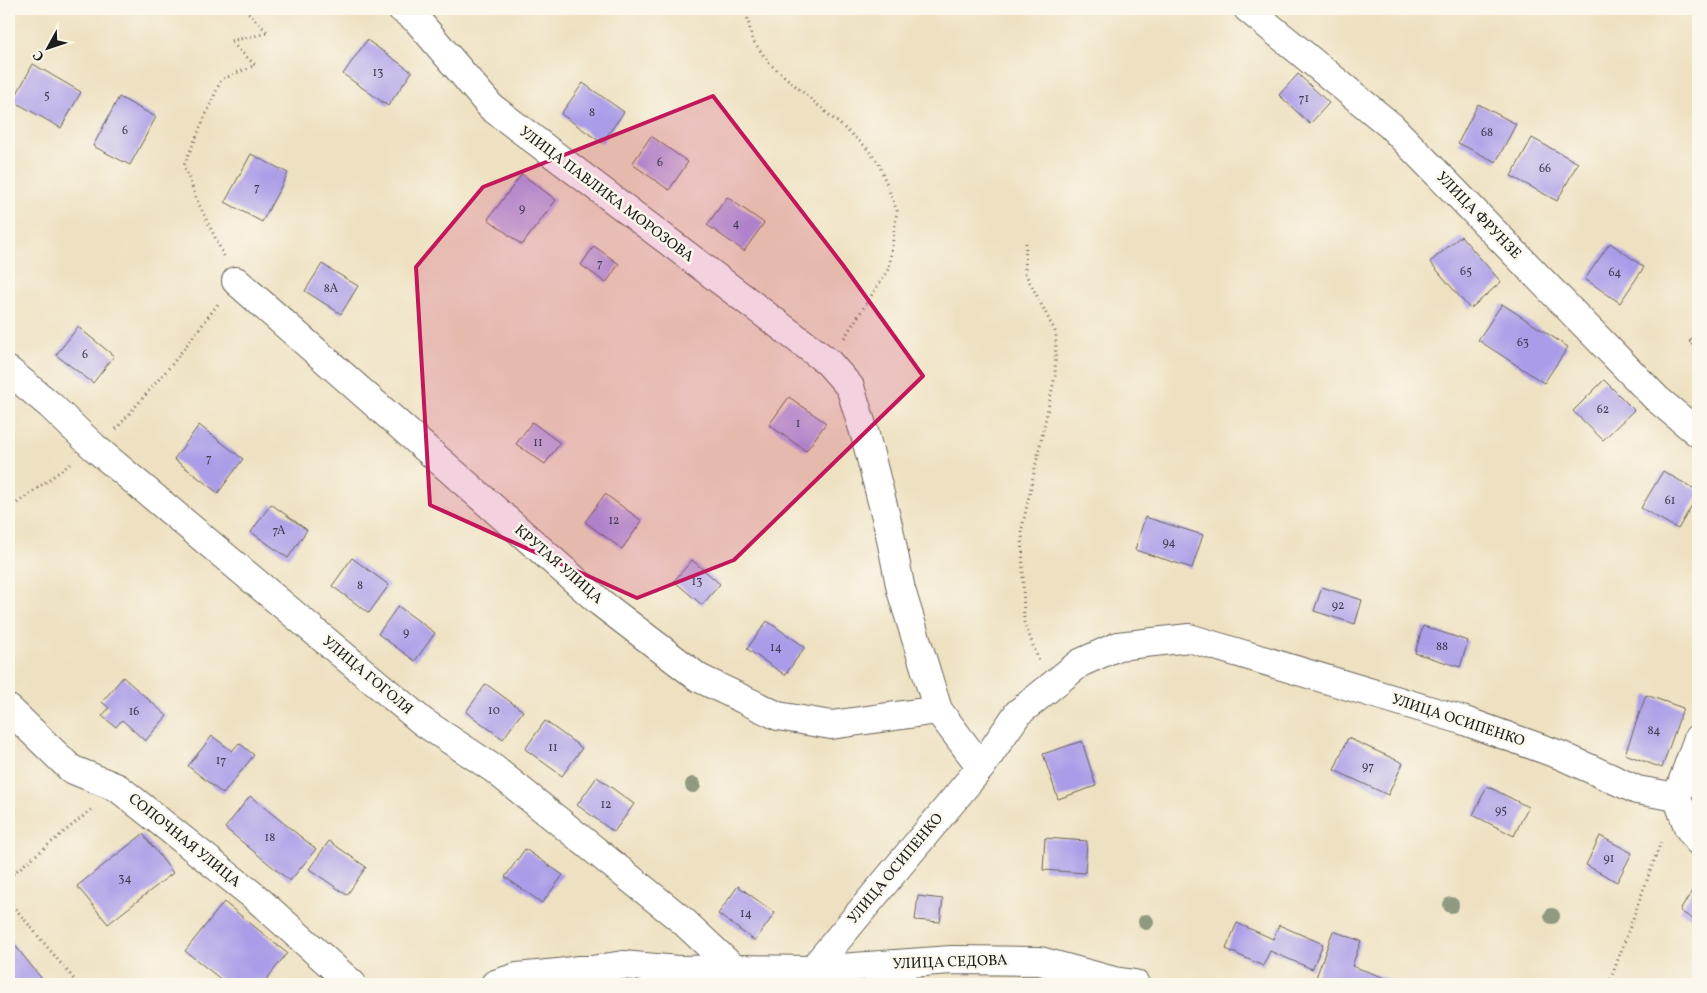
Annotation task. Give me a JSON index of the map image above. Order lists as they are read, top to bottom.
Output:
{
  "streets": {
    "street": [
      "УЛИЦА ПАВЛИКА МОРОЗОВА",
      "УЛИЦА ФРУНЗЕ",
      "КРУТАЯ УЛИЦА",
      "УЛИЦА ГОГОЛЯ",
      "УЛИЦА ОСИПЕНКО",
      "СОПОЧНАЯ УЛИЦА",
      "УЛИЦА СЕДОВА"
    ]
  },
  "crossings": [
    ["УЛИЦА ПАВЛИКА МОРОЗОВА", "КРУТАЯ УЛИЦА"],
    ["УЛИЦА ПАВЛИКА МОРОЗОВА", "УЛИЦА ОСИПЕНКО"],
    ["УЛИЦА ГОГОЛЯ", "УЛИЦА СЕДОВА"],
    ["УЛИЦА ОСИПЕНКО", "УЛИЦА СЕДОВА"]
  ],
  "house_numbers": [
    "13",
    "5",
    "71",
    "8",
    "6",
    "68",
    "6",
    "66",
    "7",
    "9",
    "4",
    "7",
    "65",
    "64",
    "8А",
    "63",
    "6",
    "62",
    "1",
    "11",
    "7",
    "61",
    "12",
    "7А",
    "94",
    "13",
    "8",
    "92",
    "9",
    "88",
    "14",
    "10",
    "16",
    "84",
    "11",
    "17",
    "97",
    "12",
    "95",
    "18",
    "91",
    "34",
    "14"
  ],
  "north": "bottom left"
}
